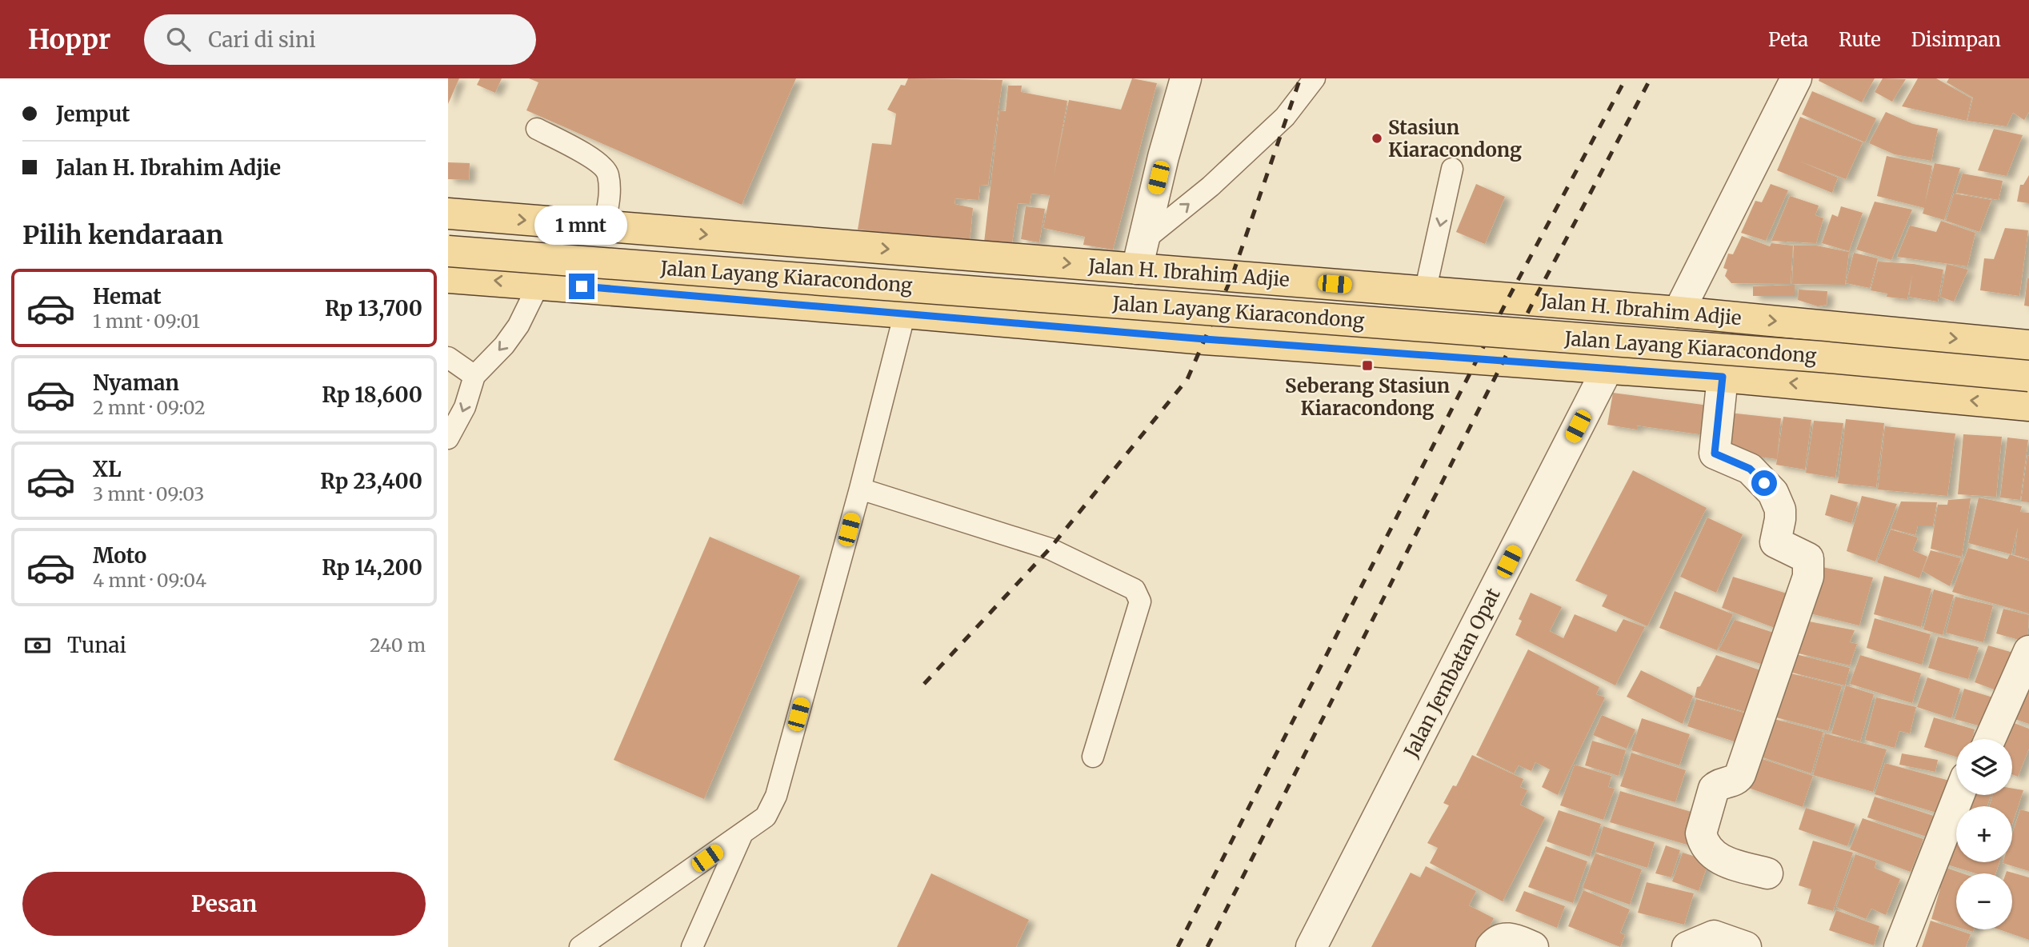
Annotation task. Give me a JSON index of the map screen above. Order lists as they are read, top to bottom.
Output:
{
  "streets": {
    "main road": ["Jalan H. Ibrahim Adjie", "Jalan Layang Kiaracondong"],
    "street": ["Jalan Jembatan Opat"]
  },
  "places": {
    "other": ["Stasiun Kiaracondong"],
    "transit": ["Seberang Stasiun Kiaracondong"]
  },
  "page": {
    "header": "Hoppr",
    "search": "Cari di sini",
    "nav": ["Peta", "Rute", "Disimpan"],
    "banner": ["Jemput", "Jalan H. Ibrahim Adjie"],
    "heading": "Pilih kendaraan",
    "bubble": "1 mnt",
    "list": [
      {
        "name": "Hemat",
        "note": "1 mnt · 09:01",
        "value": "Rp 13,700"
      },
      {
        "name": "Nyaman",
        "note": "2 mnt · 09:02",
        "value": "Rp 18,600"
      },
      {
        "name": "XL",
        "note": "3 mnt · 09:03",
        "value": "Rp 23,400"
      },
      {
        "name": "Moto",
        "note": "4 mnt · 09:04",
        "value": "Rp 14,200"
      }
    ],
    "pay": ["Tunai", "240 m"],
    "map_buttons": ["+", "−"],
    "buttons": "Pesan"
  }
}
